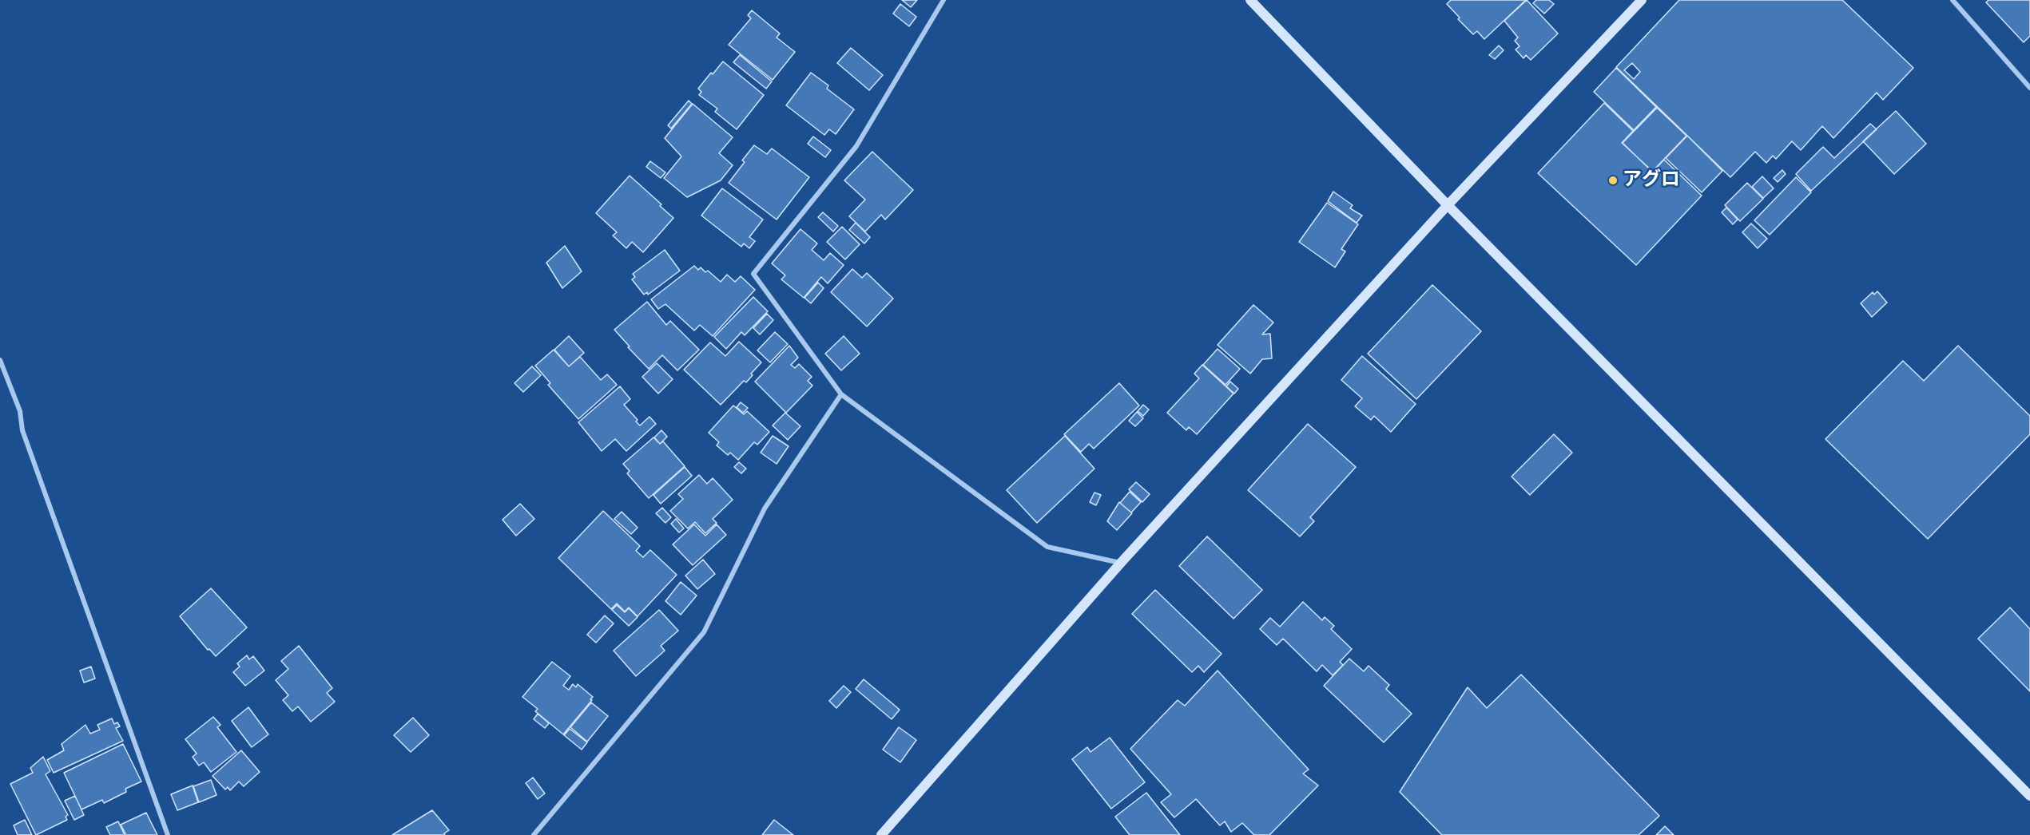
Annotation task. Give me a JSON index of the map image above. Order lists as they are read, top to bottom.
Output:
{
  "places": ["アグロ"]
}
